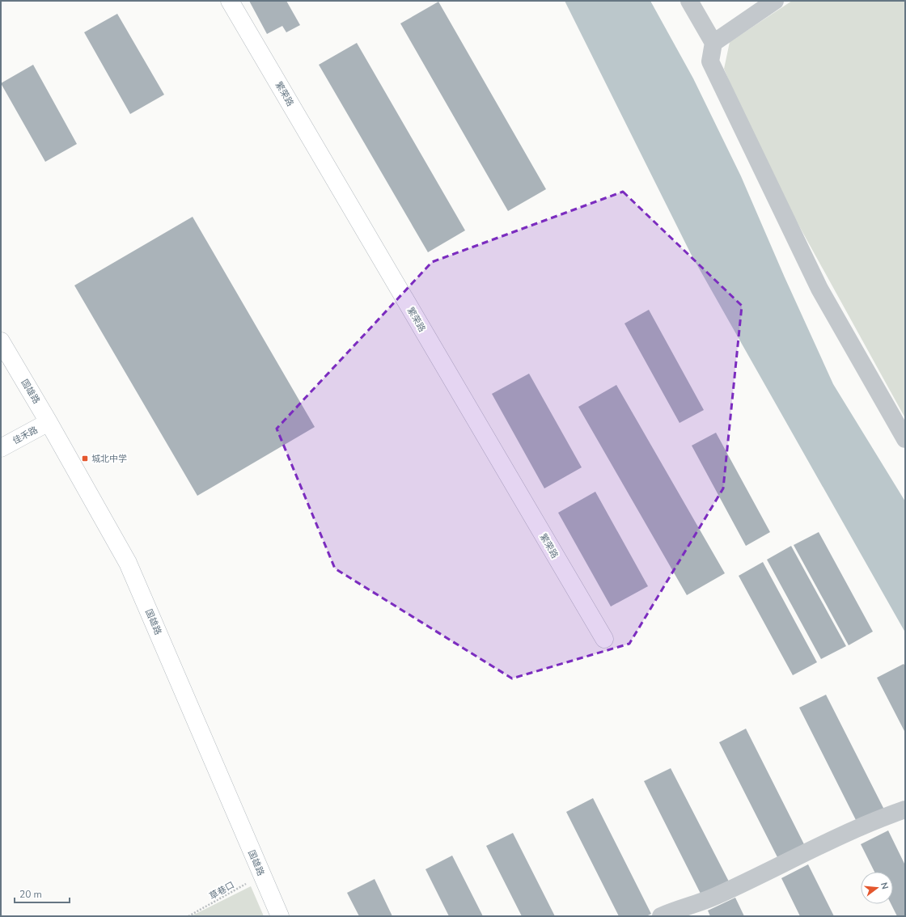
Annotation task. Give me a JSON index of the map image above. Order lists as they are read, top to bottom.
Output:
{
  "streets": {
    "street": ["繁荣路", "国雄路", "佳禾路"],
    "path": ["草巷口"]
  },
  "crossings": [
    ["国雄路", "佳禾路"],
    ["国雄路", "草巷口"]
  ],
  "places": {
    "transit": ["城北中学"]
  },
  "scale_bar": "20 m",
  "north": "right"
}
